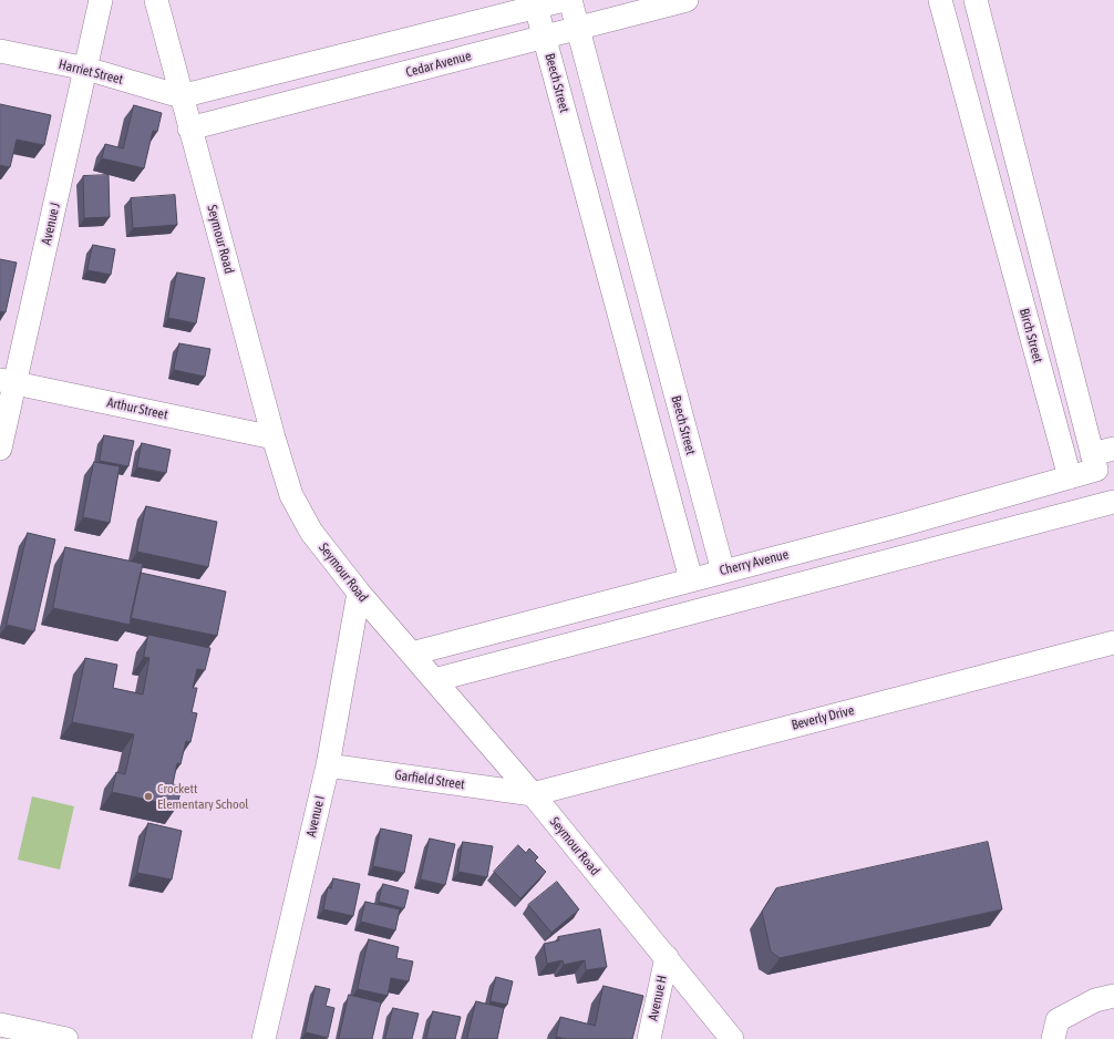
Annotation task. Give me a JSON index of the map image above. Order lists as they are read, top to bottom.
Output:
{
  "streets": {
    "street": [
      "Cedar Avenue",
      "Harriet Street",
      "Beech Street",
      "Avenue J",
      "Seymour Road",
      "Birch Street",
      "Arthur Street",
      "Cherry Avenue",
      "Beverly Drive",
      "Garfield Street",
      "Avenue I",
      "Avenue H"
    ]
  },
  "crossings": [
    ["Cedar Avenue", "Beech Street"],
    ["Cedar Avenue", "Seymour Road"],
    ["Harriet Street", "Avenue J"],
    ["Harriet Street", "Seymour Road"],
    ["Beech Street", "Cherry Avenue"],
    ["Avenue J", "Arthur Street"],
    ["Seymour Road", "Arthur Street"],
    ["Seymour Road", "Cherry Avenue"],
    ["Seymour Road", "Beverly Drive"],
    ["Seymour Road", "Garfield Street"],
    ["Seymour Road", "Avenue I"],
    ["Seymour Road", "Avenue H"],
    ["Birch Street", "Cherry Avenue"],
    ["Beverly Drive", "Garfield Street"],
    ["Garfield Street", "Avenue I"]
  ],
  "places": ["Crockett Elementary School"]
}
